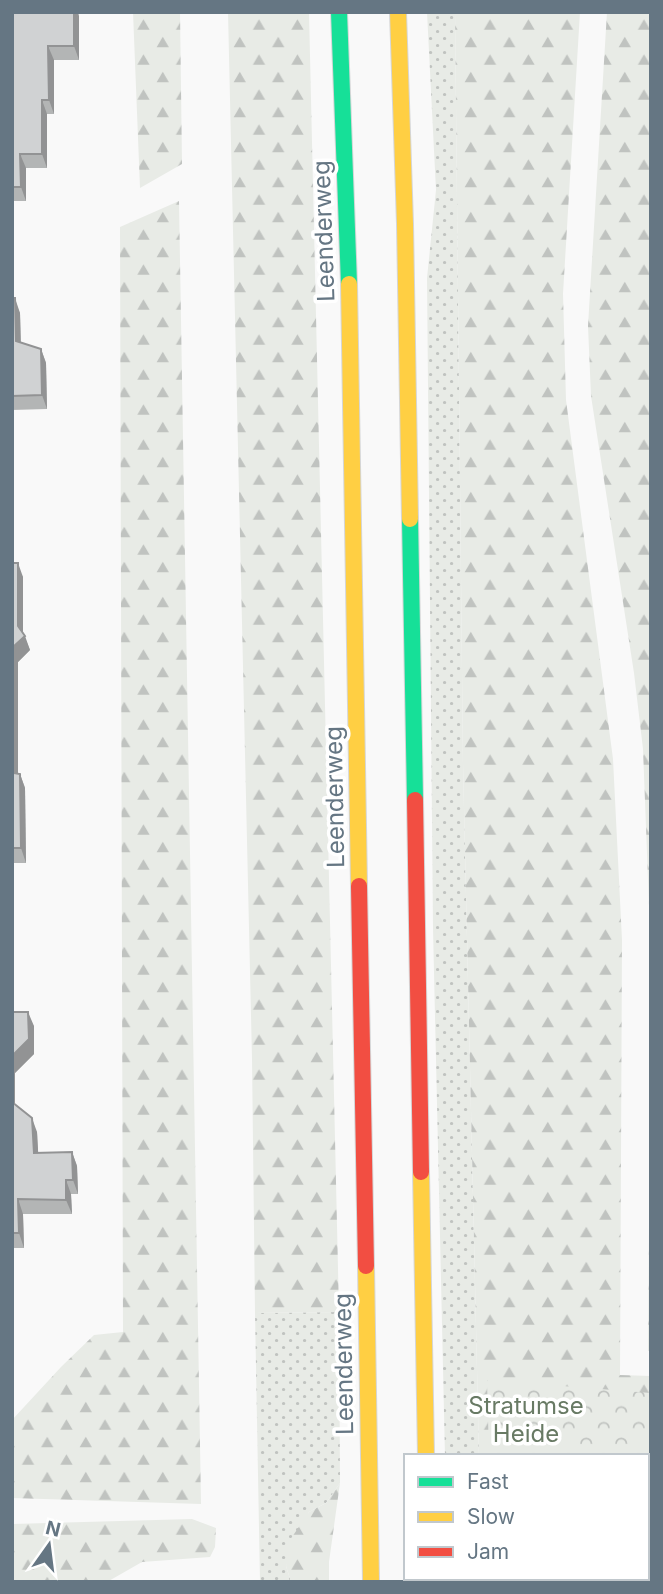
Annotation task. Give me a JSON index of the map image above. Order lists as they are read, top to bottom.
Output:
{
  "streets": {
    "main road": ["Leenderweg"]
  },
  "parks": ["Stratumse Heide"],
  "legend": ["Fast", "Slow", "Jam"],
  "north": "top"
}
